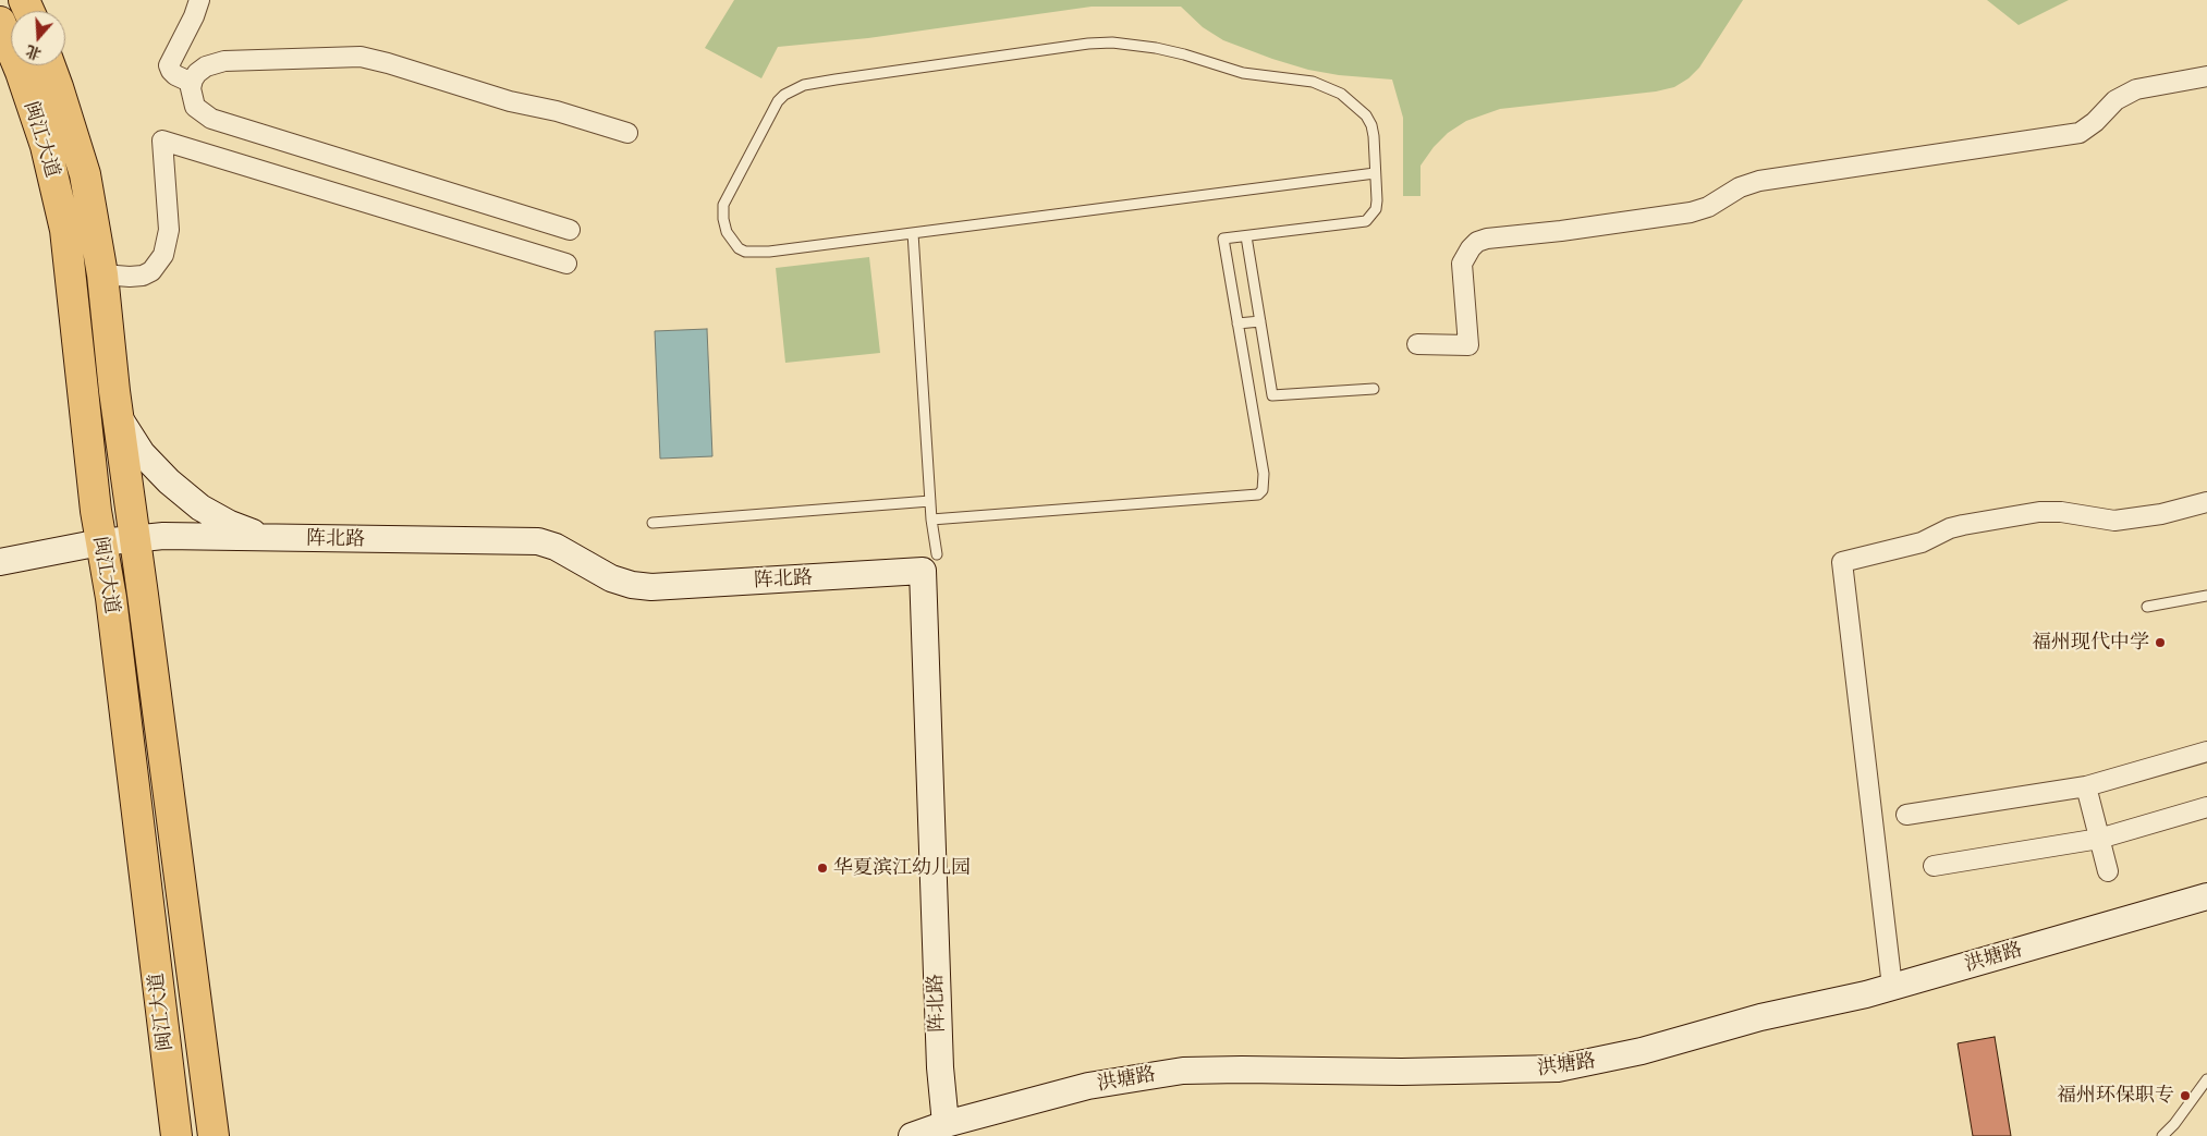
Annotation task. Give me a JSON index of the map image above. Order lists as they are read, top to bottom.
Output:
{
  "streets": {
    "main road": ["闽江大道"],
    "street": ["阵北路", "洪塘路"]
  },
  "crossings": [
    ["闽江大道", "阵北路"],
    ["阵北路", "洪塘路"]
  ],
  "places": ["福州现代中学", "华夏滨江幼儿园", "福州环保职专"],
  "north": "bottom"
}
